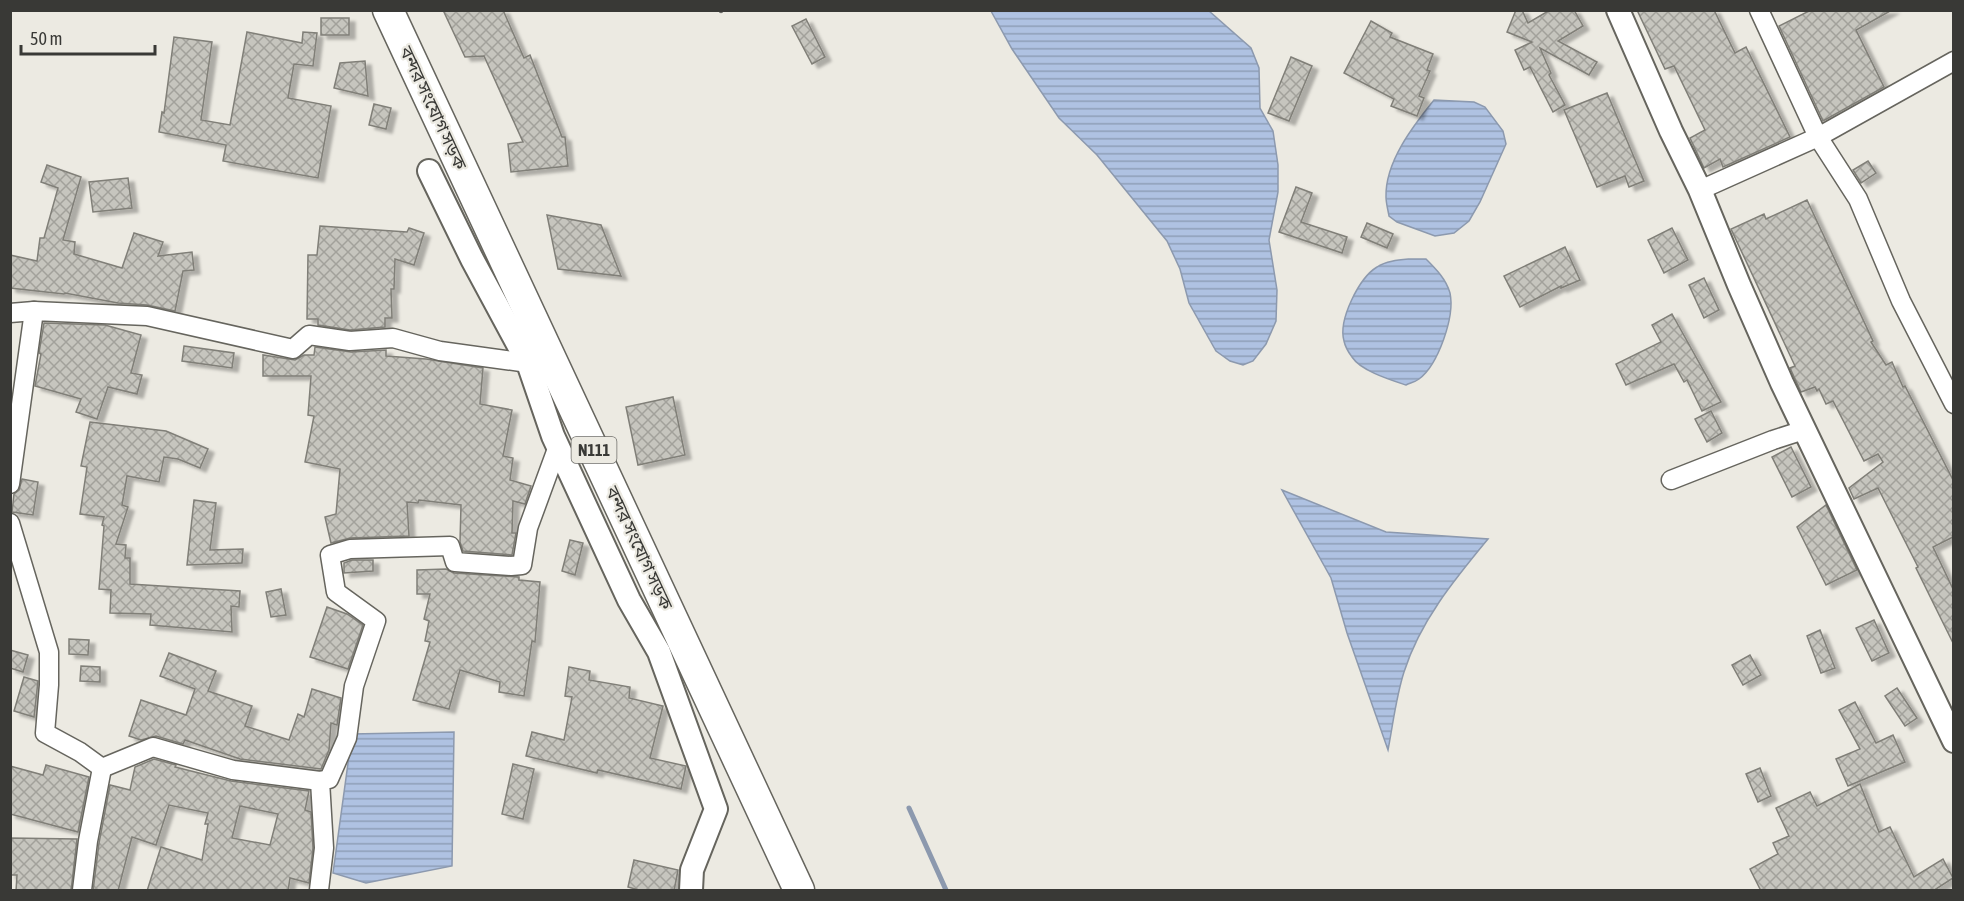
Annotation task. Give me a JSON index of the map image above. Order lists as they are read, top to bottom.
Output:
{
  "streets": {
    "highway": ["বন্দর সংযোগ সড়ক", "N111"]
  },
  "scale_bar": "50 m"
}
